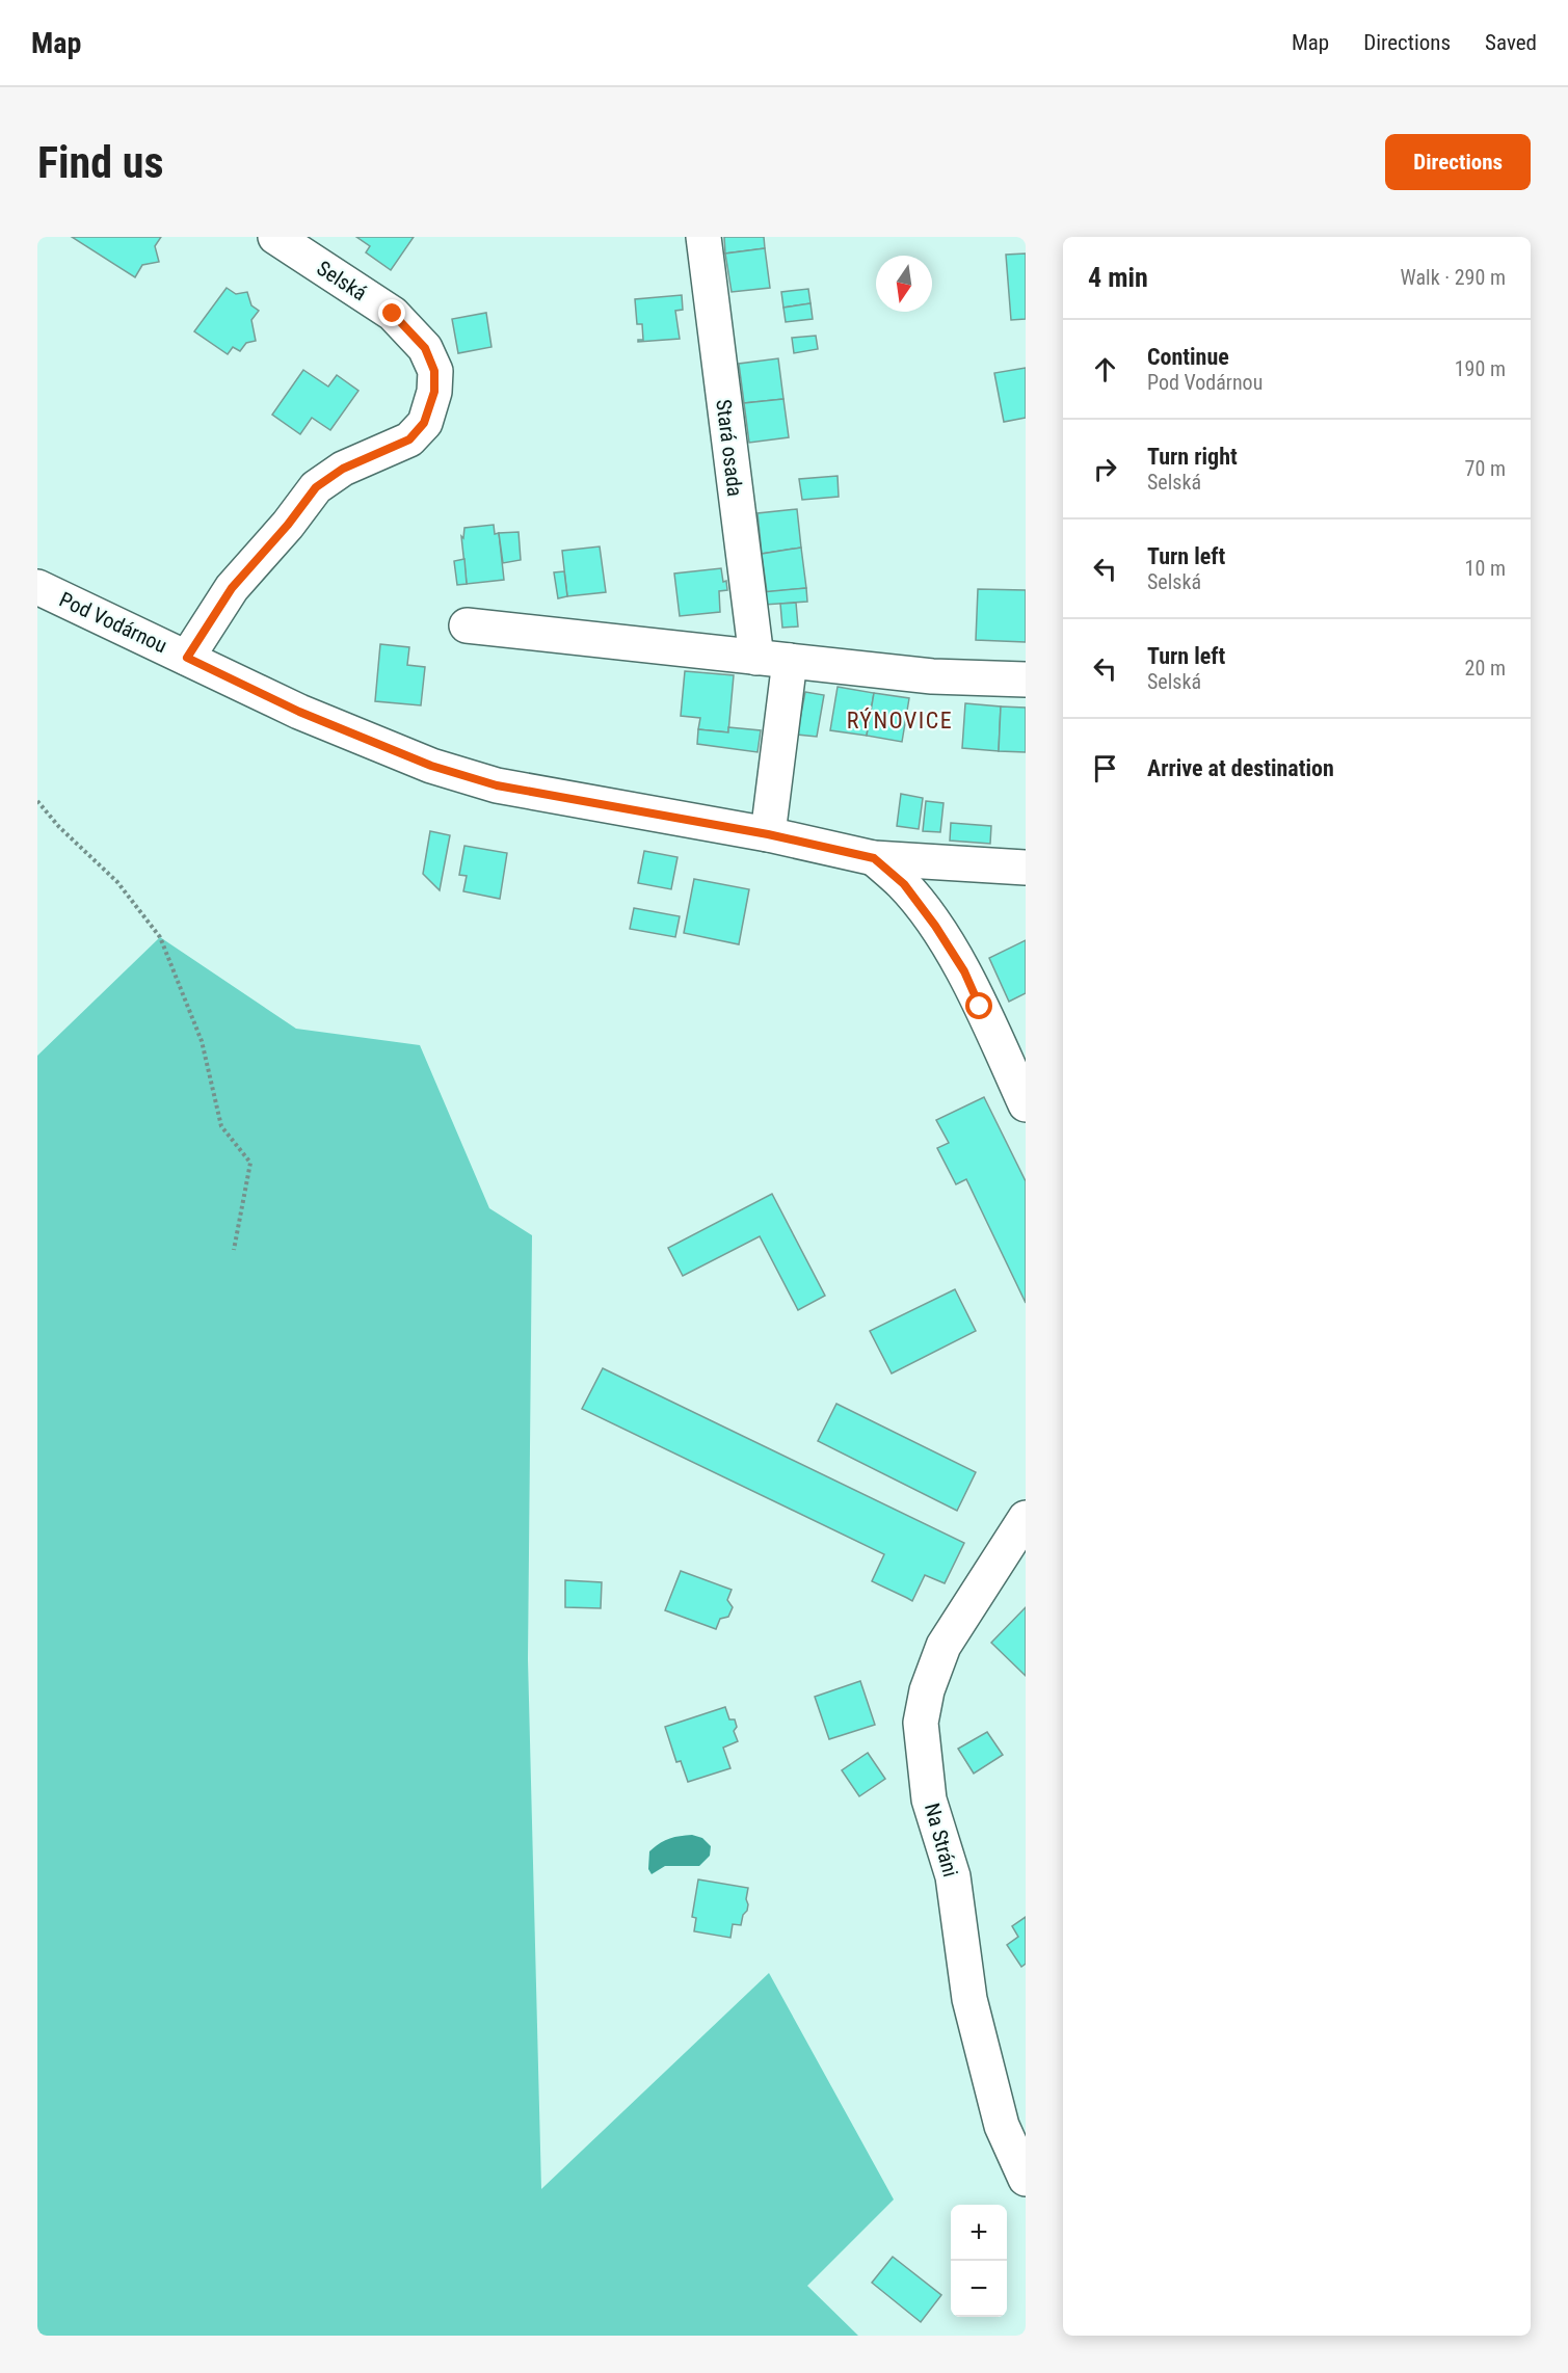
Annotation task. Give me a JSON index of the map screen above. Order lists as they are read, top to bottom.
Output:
{
  "streets": {
    "street": [
      "Selská",
      "Stará osada",
      "Pod Vodárnou",
      "Na Stráni"
    ]
  },
  "crossings": [
    ["Selská", "Pod Vodárnou"]
  ],
  "districts": ["RÝNOVICE"],
  "north": "bottom",
  "page": {
    "header": "Map",
    "nav": ["Map", "Directions", "Saved"],
    "buttons": "Directions",
    "title": "Find us",
    "heading": ["4 min", "Walk · 290 m"],
    "list": [
      ["Continue", "Pod Vodárnou", "190 m"],
      ["Turn right", "Selská", "70 m"],
      ["Turn left", "Selská", "10 m"],
      ["Turn left", "Selská", "20 m"],
      "Arrive at destination"
    ],
    "map_buttons": ["+", "−"]
  }
}
